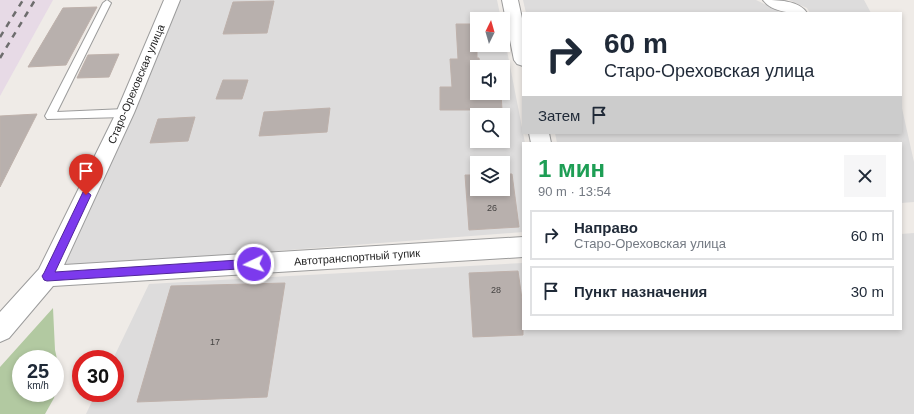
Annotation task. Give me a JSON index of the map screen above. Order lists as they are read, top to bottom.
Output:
{
  "streets": {
    "street": ["Старо-Ореховская улица", "Автотранспортный тупик"]
  },
  "crossings": [
    ["Старо-Ореховская улица", "Автотранспортный тупик"]
  ],
  "house_numbers": ["26", "28", "17"],
  "north": "top",
  "page": {
    "turn": ["60 m", "Старо-Ореховская улица"],
    "then": "Затем",
    "heading": ["1 мин", "90 m · 13:54"],
    "list": [
      {
        "name": "Направо",
        "note": "Старо-Ореховская улица",
        "value": "60 m"
      },
      {
        "name": "Пункт назначения",
        "value": "30 m"
      }
    ],
    "speed": "25 km/h",
    "limit": "30"
  }
}
